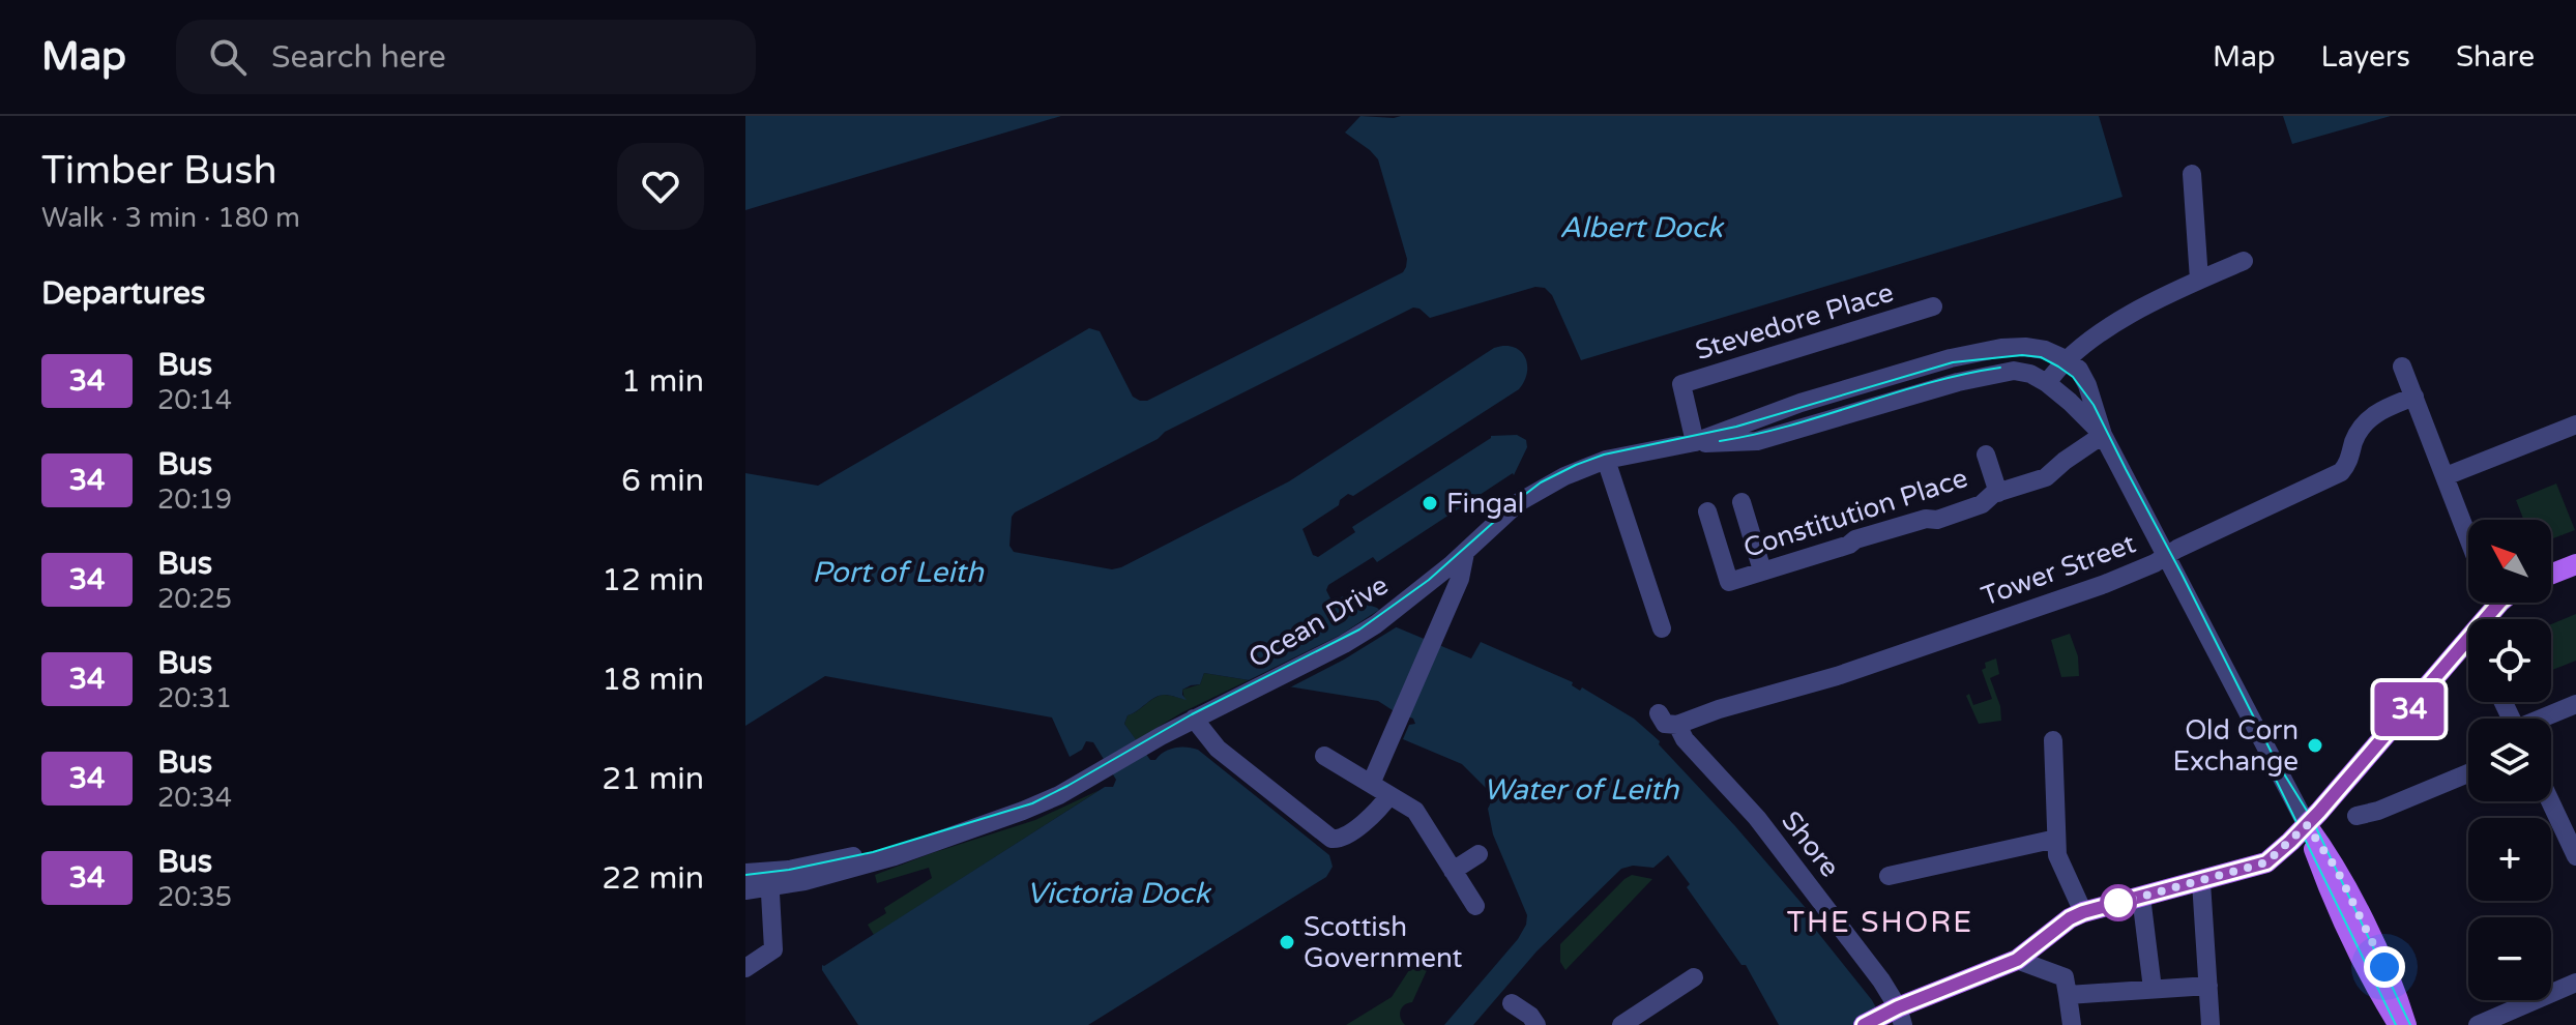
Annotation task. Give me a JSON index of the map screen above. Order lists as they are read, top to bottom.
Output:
{
  "streets": {
    "street": [
      "Stevedore Place",
      "Constitution Place",
      "Tower Street",
      "Ocean Drive",
      "Shore"
    ]
  },
  "crossings": [
    ["Stevedore Place", "Ocean Drive"],
    ["Constitution Place", "Ocean Drive"],
    ["Tower Street", "Shore"]
  ],
  "districts": ["THE SHORE"],
  "water": [
    "Albert Dock",
    "Port of Leith",
    "Water of Leith",
    "Victoria Dock"
  ],
  "places": ["Fingal", "Old Corn Exchange", "Scottish Government"],
  "lines": ["bus line 34"],
  "north": "top left",
  "page": {
    "header": "Map",
    "search": "Search here",
    "nav": ["Map", "Layers", "Share"],
    "heading": [
      ["Timber Bush", "Walk · 3 min · 180 m"],
      "Departures"
    ],
    "on_map": "34",
    "list": [
      {
        "mark": "34",
        "name": "Bus",
        "note": "20:14",
        "value": "1 min"
      },
      {
        "mark": "34",
        "name": "Bus",
        "note": "20:19",
        "value": "6 min"
      },
      {
        "mark": "34",
        "name": "Bus",
        "note": "20:25",
        "value": "12 min"
      },
      {
        "mark": "34",
        "name": "Bus",
        "note": "20:31",
        "value": "18 min"
      },
      {
        "mark": "34",
        "name": "Bus",
        "note": "20:34",
        "value": "21 min"
      },
      {
        "mark": "34",
        "name": "Bus",
        "note": "20:35",
        "value": "22 min"
      }
    ],
    "map_buttons": ["+", "−"]
  }
}
